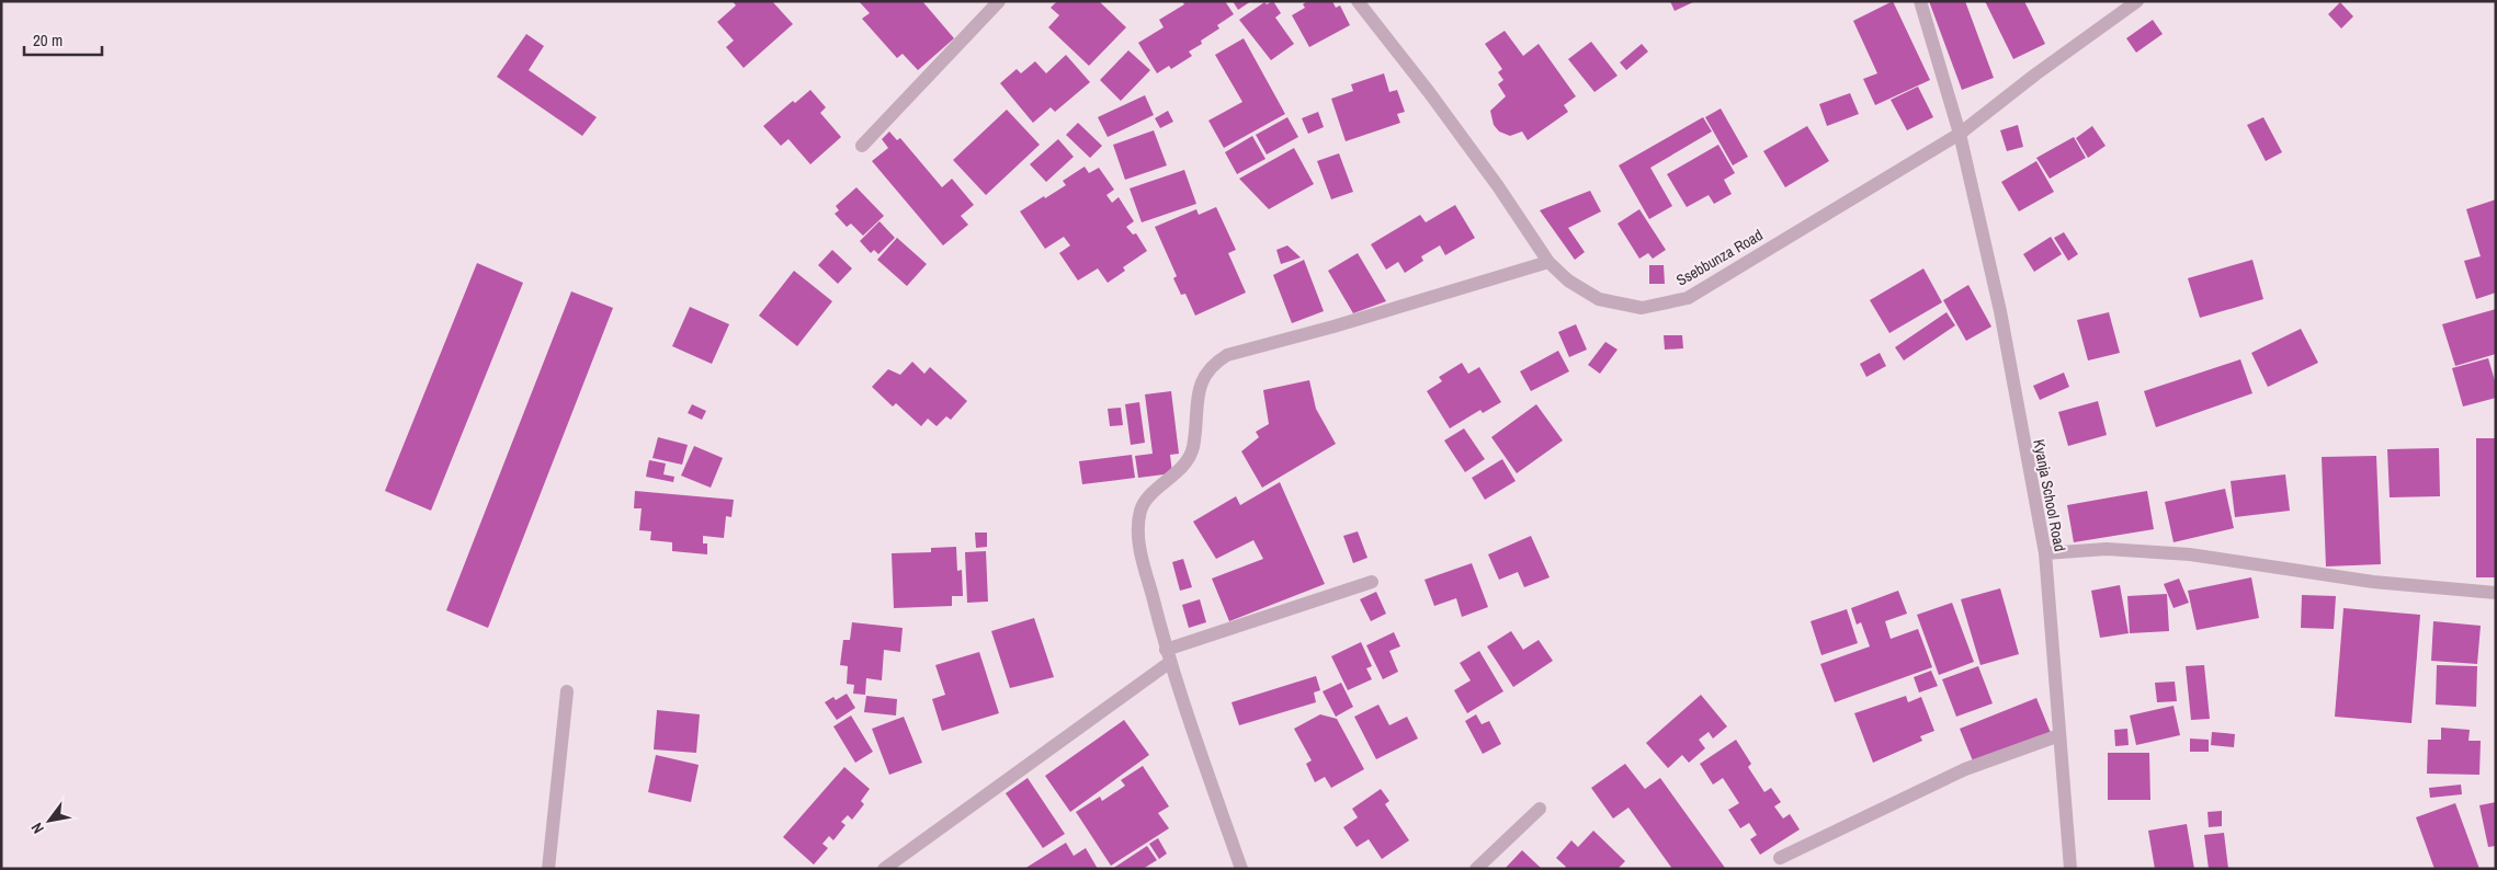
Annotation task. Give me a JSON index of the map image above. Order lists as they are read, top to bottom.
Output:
{
  "streets": {
    "street": ["Ssebbunza Road", "Kyanja School Road"]
  },
  "crossings": [
    ["Ssebbunza Road", "Kyanja School Road"]
  ],
  "scale_bar": "20 m",
  "north": "bottom left"
}
